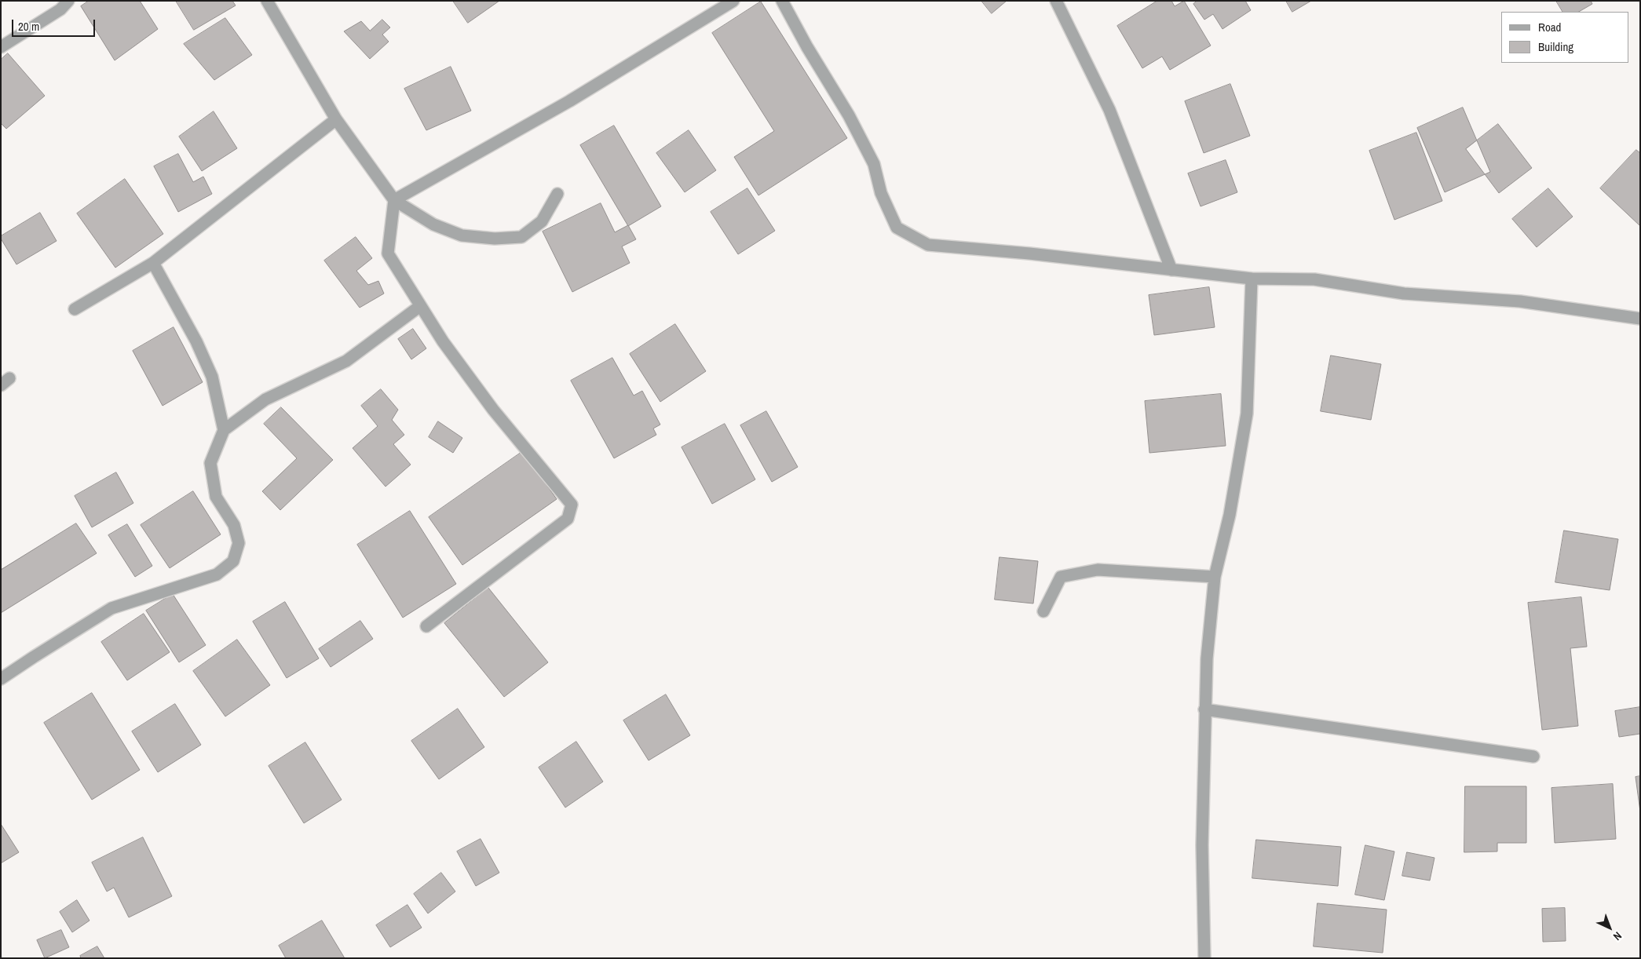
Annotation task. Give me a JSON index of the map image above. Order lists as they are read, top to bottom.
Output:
{
  "legend": ["Road", "Building"],
  "scale_bar": "20 m",
  "north": "bottom right"
}
